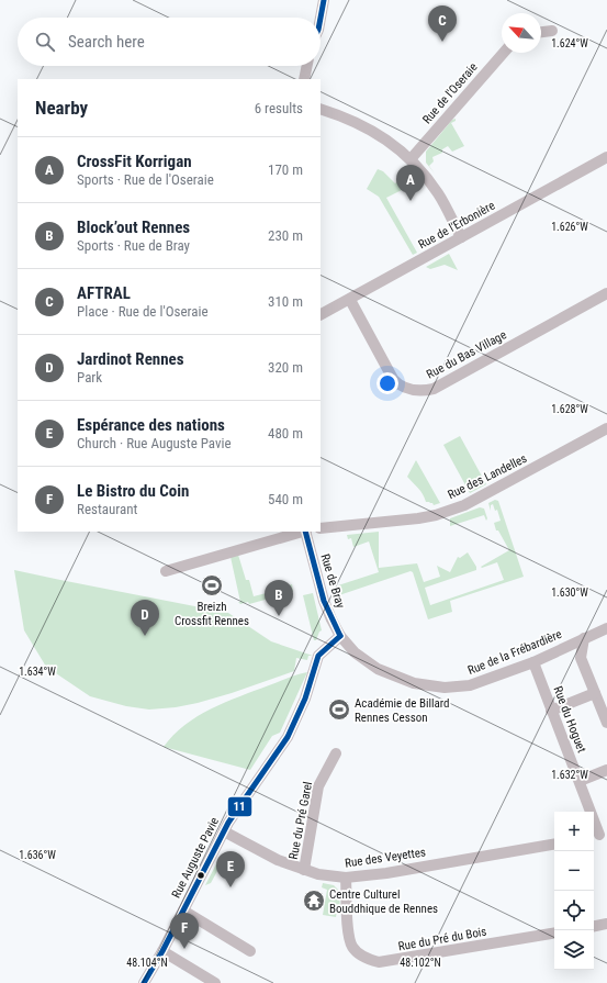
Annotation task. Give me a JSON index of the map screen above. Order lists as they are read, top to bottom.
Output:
{
  "streets": {
    "street": [
      "Rue de l'Oseraie",
      "Rue de l'Erbonière",
      "Rue du Bas Village",
      "Rue des Landelles",
      "Rue de Bray",
      "Rue de la Frébardière",
      "Rue du Hoguet",
      "Rue du Pré Garel",
      "Rue Auguste Pavie",
      "Rue des Veyettes",
      "Rue du Pré du Bois"
    ]
  },
  "crossings": [
    ["Rue de l'Erbonière", "Rue du Bas Village"],
    ["Rue de Bray", "Rue de la Frébardière"],
    ["Rue de Bray", "Rue Auguste Pavie"],
    ["Rue de la Frébardière", "Rue du Hoguet"],
    ["Rue de la Frébardière", "Rue Auguste Pavie"],
    ["Rue du Pré Garel", "Rue des Veyettes"],
    ["Rue Auguste Pavie", "Rue des Veyettes"],
    ["Rue des Veyettes", "Rue du Pré du Bois"]
  ],
  "places": {
    "sports": ["Breizh Crossfit Rennes", "Académie de Billard Rennes Cesson"],
    "temple": ["Centre Culturel Bouddhique de Rennes"]
  },
  "lines": ["transit line 11"],
  "north": "top left",
  "page": {
    "pins": [
      "C",
      "A",
      "B",
      "D",
      "E",
      "F"
    ],
    "search": "Search here",
    "heading": ["Nearby", "6 results"],
    "list": [
      {
        "mark": "A",
        "name": "CrossFit Korrigan",
        "note": "Sports · Rue de l'Oseraie",
        "value": "170 m"
      },
      {
        "mark": "B",
        "name": "Block’out Rennes",
        "note": "Sports · Rue de Bray",
        "value": "230 m"
      },
      {
        "mark": "C",
        "name": "AFTRAL",
        "note": "Place · Rue de l'Oseraie",
        "value": "310 m"
      },
      {
        "mark": "D",
        "name": "Jardinot Rennes",
        "note": "Park",
        "value": "320 m"
      },
      {
        "mark": "E",
        "name": "Espérance des nations",
        "note": "Church · Rue Auguste Pavie",
        "value": "480 m"
      },
      {
        "mark": "F",
        "name": "Le Bistro du Coin",
        "note": "Restaurant",
        "value": "540 m"
      }
    ],
    "map_buttons": ["+", "−"]
  },
  "coordinates": [
    "1.624°W",
    "1.626°W",
    "1.628°W",
    "1.630°W",
    "1.634°W",
    "1.632°W",
    "1.636°W",
    "48.104°N",
    "48.102°N"
  ]
}
